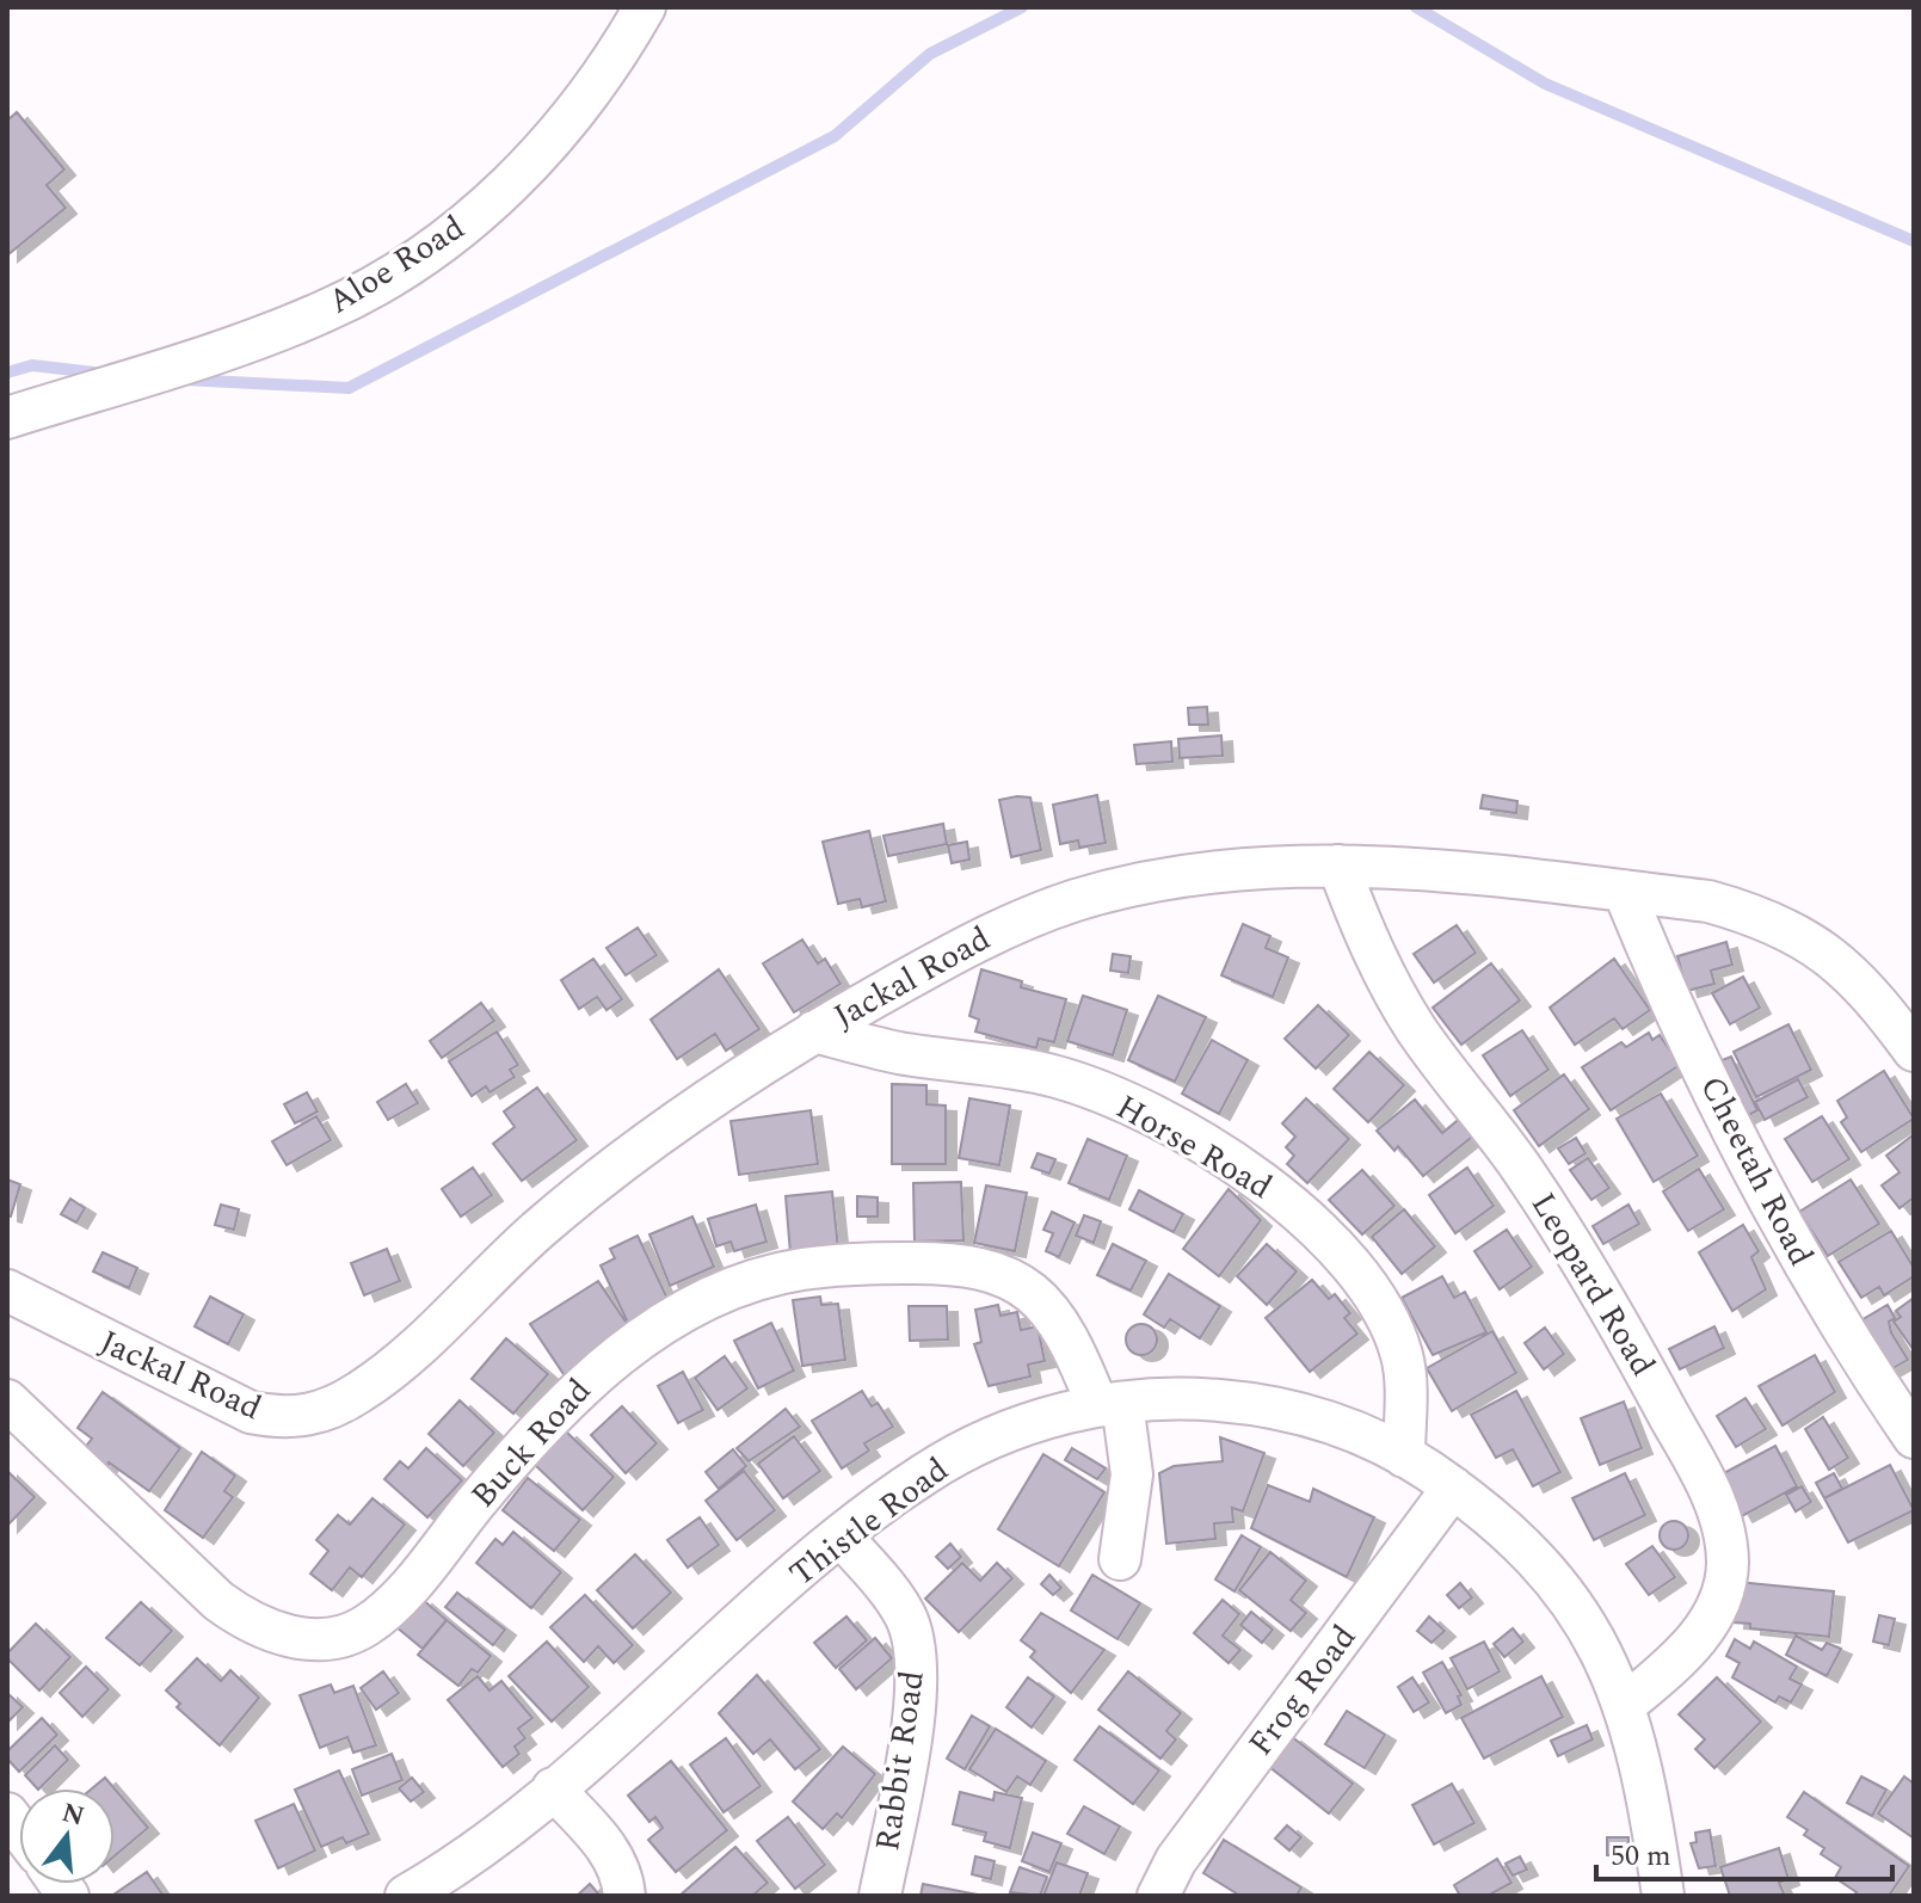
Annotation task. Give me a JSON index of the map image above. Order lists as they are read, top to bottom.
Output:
{
  "streets": {
    "street": [
      "Aloe Road",
      "Jackal Road",
      "Horse Road",
      "Cheetah Road",
      "Leopard Road",
      "Buck Road",
      "Thistle Road",
      "Frog Road",
      "Rabbit Road"
    ]
  },
  "crossings": [
    ["Jackal Road", "Horse Road"],
    ["Jackal Road", "Cheetah Road"],
    ["Jackal Road", "Leopard Road"],
    ["Horse Road", "Thistle Road"],
    ["Leopard Road", "Thistle Road"],
    ["Buck Road", "Thistle Road"],
    ["Thistle Road", "Frog Road"],
    ["Thistle Road", "Rabbit Road"]
  ],
  "scale_bar": "50 m",
  "north": "top"
}
